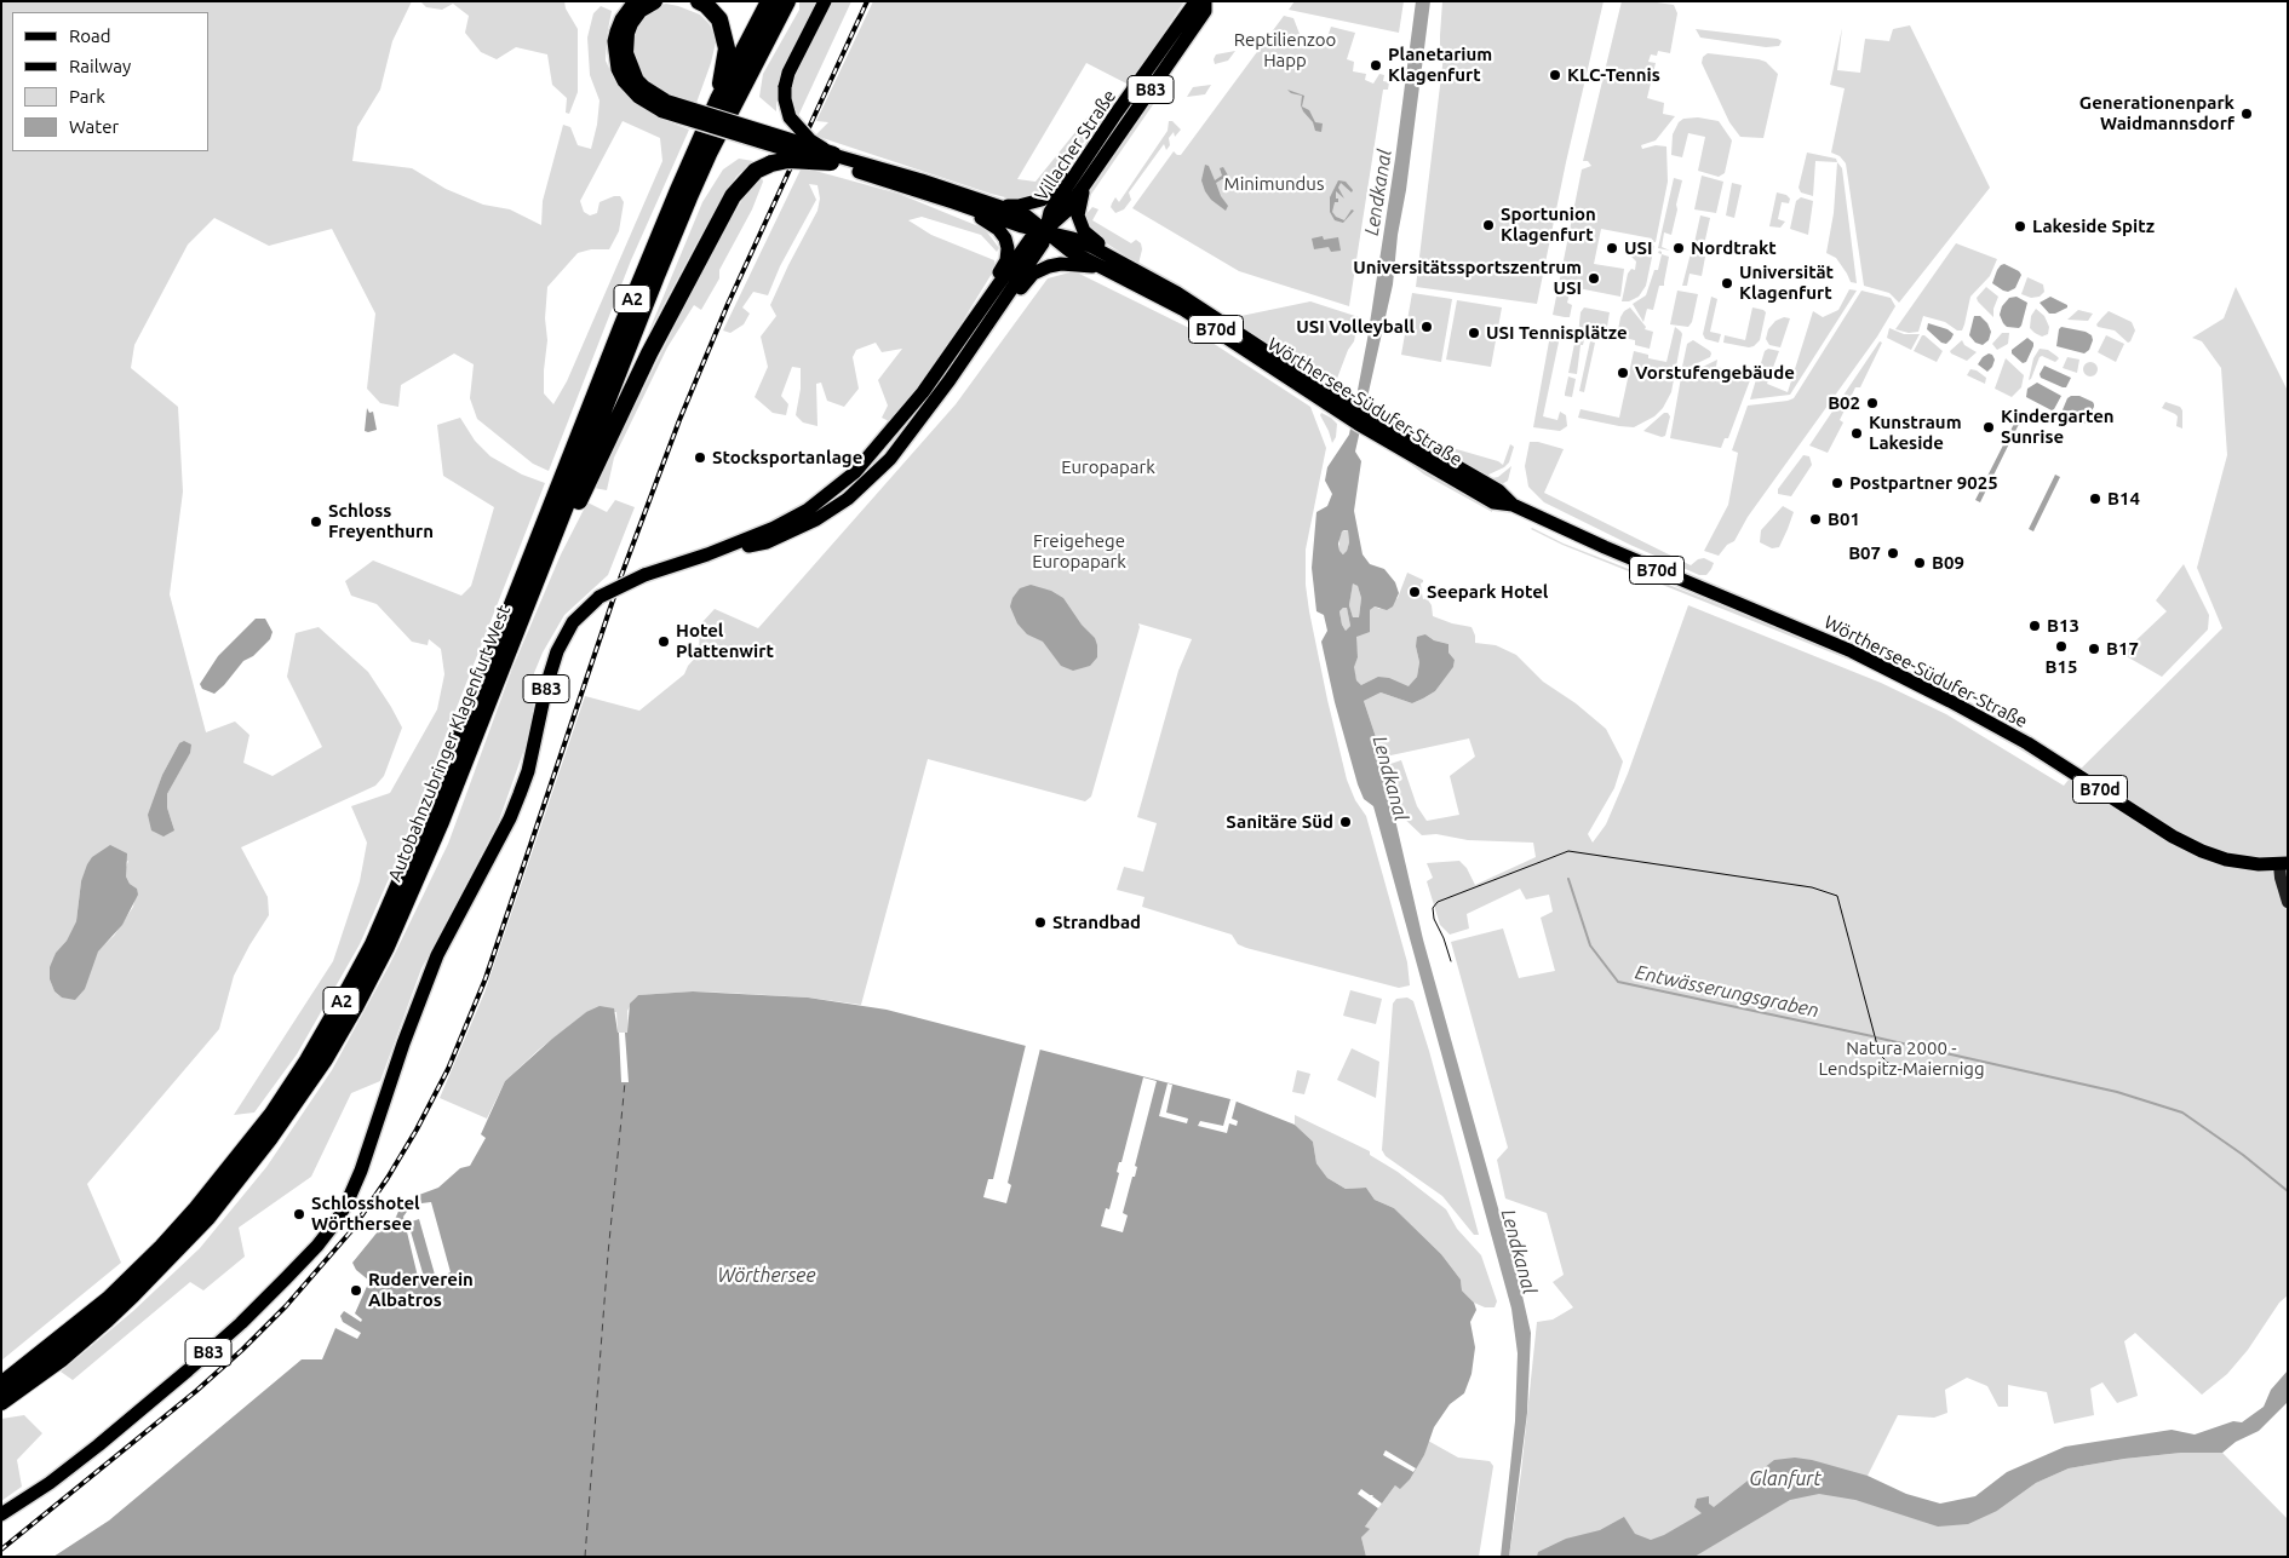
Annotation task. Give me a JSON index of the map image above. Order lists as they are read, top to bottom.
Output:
{
  "streets": {
    "highway": ["A2", "Autobahnzubringer Klagenfurt West"],
    "main road": [
      "B83",
      "Villacher Straße",
      "B70d",
      "Wörthersee-Südufer-Straße"
    ]
  },
  "crossings": [
    ["B83", "Villacher Straße"],
    ["B83", "Wörthersee-Südufer-Straße"],
    ["Villacher Straße", "Wörthersee-Südufer-Straße"]
  ],
  "water": [
    "Lendkanal",
    "Entwässerungsgraben",
    "Wörthersee",
    "Glanfurt"
  ],
  "parks": [
    "Reptilienzoo Happ",
    "Minimundus",
    "Europapark",
    "Freigehege Europapark",
    "Natura 2000 - Lendspitz-Maiernigg"
  ],
  "places": [
    "Planetarium Klagenfurt",
    "KLC-Tennis",
    "Generationenpark Waidmannsdorf",
    "Sportunion Klagenfurt",
    "Lakeside Spitz",
    "USI",
    "Nordtrakt",
    "Universitätssportszentrum USI",
    "Universität Klagenfurt",
    "USI Volleyball",
    "USI Tennisplätze",
    "Vorstufengebäude",
    "B02",
    "Kindergarten Sunrise",
    "Kunstraum Lakeside",
    "Stocksportanlage",
    "Postpartner 9025",
    "B14",
    "B01",
    "Schloss Freyenthurn",
    "B07",
    "B09",
    "Seepark Hotel",
    "B13",
    "Hotel Plattenwirt",
    "B15",
    "B17",
    "Sanitäre Süd",
    "Strandbad",
    "Schlosshotel Wörthersee",
    "Ruderverein Albatros"
  ],
  "legend": [
    "Road",
    "Railway",
    "Park",
    "Water"
  ]
}
